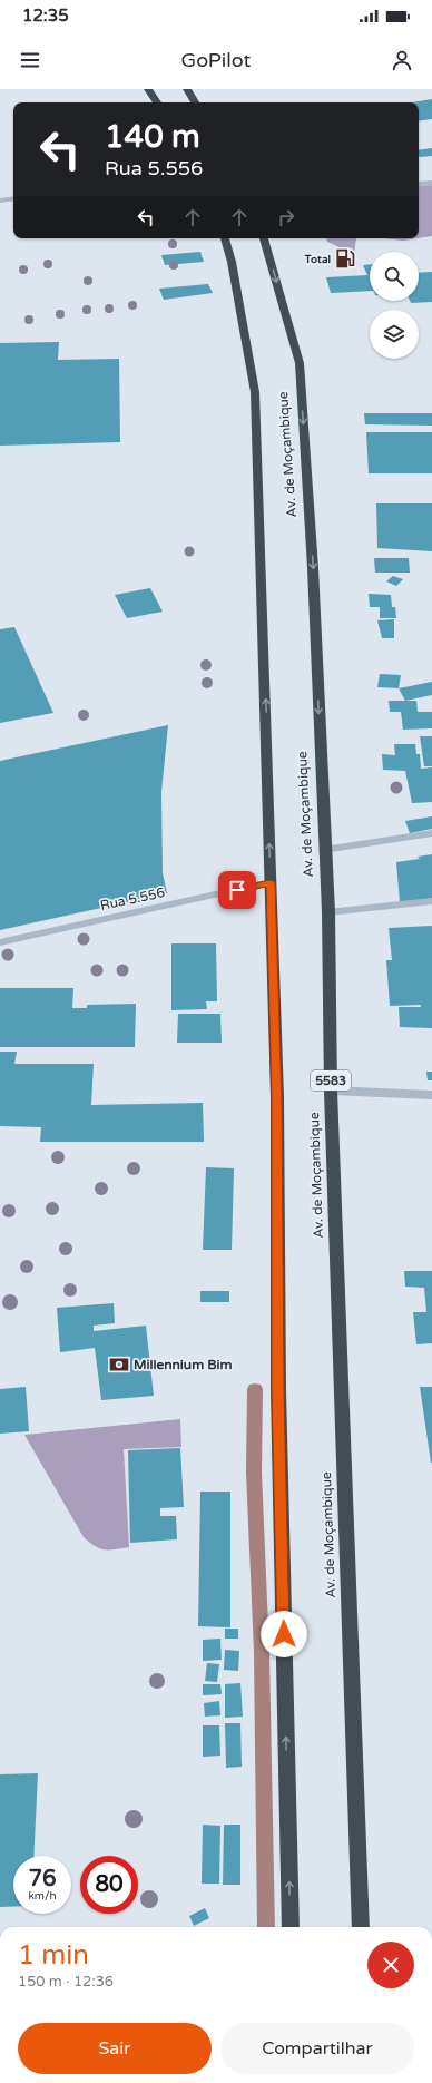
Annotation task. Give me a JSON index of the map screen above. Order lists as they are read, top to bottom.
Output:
{
  "streets": {
    "highway": ["Av. de Moçambique", "5583"],
    "street": ["Rua 5.556"]
  },
  "crossings": [
    ["Av. de Moçambique", "Rua 5.556"]
  ],
  "places": {
    "fuel station": ["Total"],
    "bank": ["Millennium Bim"]
  },
  "page": {
    "status": "12:35",
    "header": "GoPilot",
    "turn": ["140 m", "Rua 5.556"],
    "speed": "76 km/h",
    "limit": "80",
    "heading": ["1 min", "150 m · 12:36"],
    "buttons": ["Sair", "Compartilhar"]
  }
}
